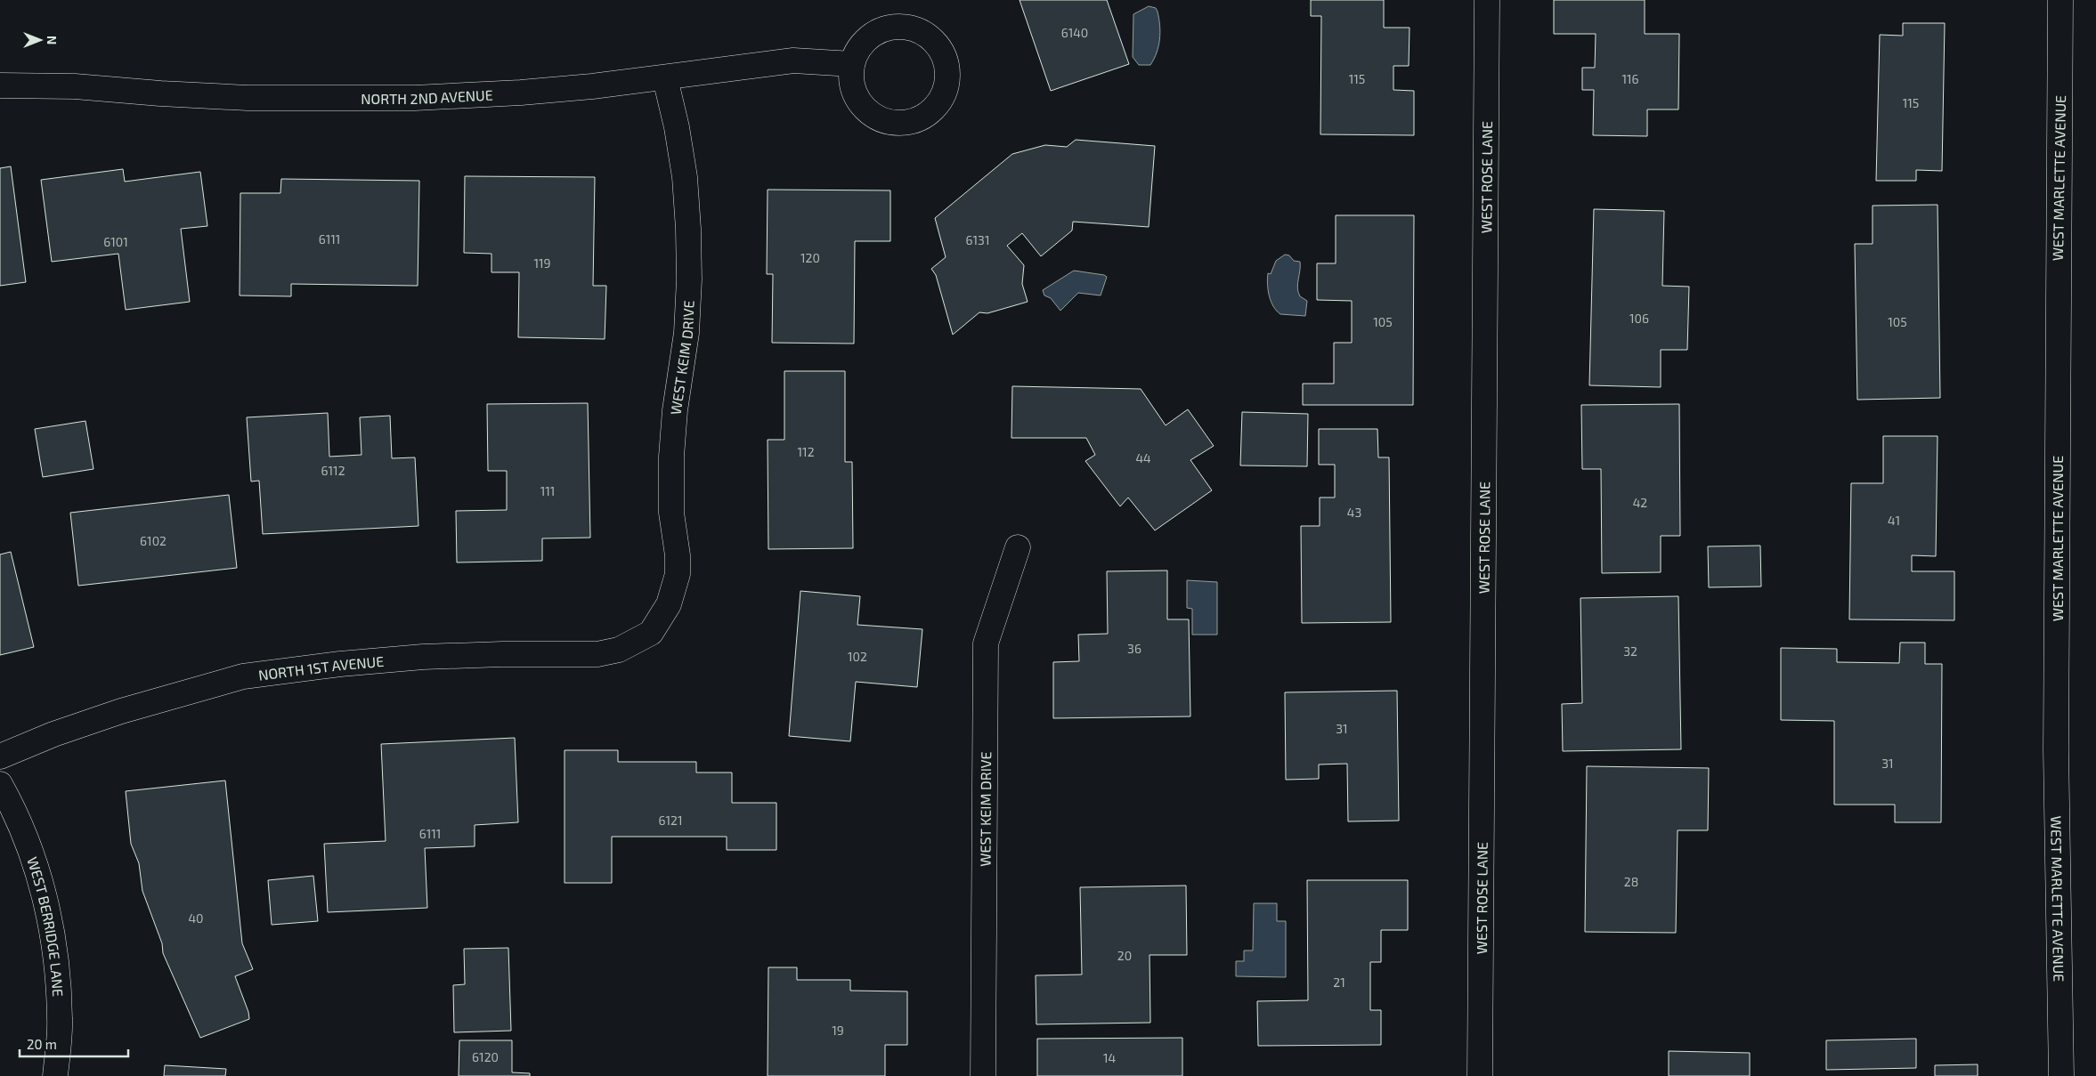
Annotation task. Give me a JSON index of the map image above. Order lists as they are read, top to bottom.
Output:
{
  "streets": {
    "street": [
      "NORTH 2ND AVENUE",
      "WEST ROSE LANE",
      "WEST MARLETTE AVENUE",
      "WEST KEIM DRIVE",
      "NORTH 1ST AVENUE",
      "WEST BERRIDGE LANE"
    ]
  },
  "crossings": [
    ["NORTH 2ND AVENUE", "WEST KEIM DRIVE"],
    ["WEST KEIM DRIVE", "NORTH 1ST AVENUE"]
  ],
  "house_numbers": [
    "6140",
    "115",
    "116",
    "115",
    "6111",
    "6131",
    "6101",
    "120",
    "119",
    "106",
    "105",
    "105",
    "112",
    "44",
    "6112",
    "111",
    "42",
    "43",
    "41",
    "6102",
    "36",
    "32",
    "102",
    "31",
    "31",
    "6121",
    "6111",
    "28",
    "40",
    "20",
    "21",
    "19",
    "6120",
    "14"
  ],
  "scale_bar": "20 m",
  "north": "right"
}
